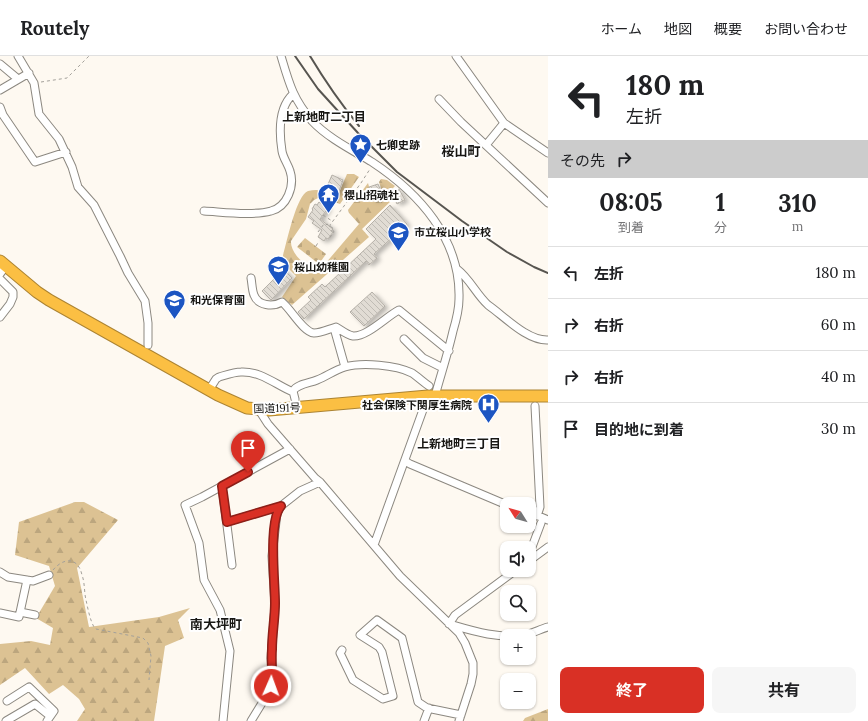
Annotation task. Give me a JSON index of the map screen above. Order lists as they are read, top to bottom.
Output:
{
  "streets": {
    "highway": ["国道191号"]
  },
  "districts": [
    "上新地町二丁目",
    "桜山町",
    "上新地町三丁目",
    "南大坪町"
  ],
  "places": {
    "place": ["七卿史跡"],
    "temple": ["櫻山招魂社"],
    "school or university": ["市立桜山小学校", "桜山幼稚園", "和光保育園"],
    "hospital": ["社会保険下関厚生病院"]
  },
  "north": "top left",
  "page": {
    "header": "Routely",
    "nav": [
      "ホーム",
      "地図",
      "概要",
      "お問い合わせ"
    ],
    "turn": ["180 m", "左折"],
    "then": "その先",
    "eta": [
      "08:05",
      "到着",
      "1",
      "分",
      "310",
      "m"
    ],
    "list": [
      {
        "name": "左折",
        "value": "180 m"
      },
      {
        "name": "右折",
        "value": "60 m"
      },
      {
        "name": "右折",
        "value": "40 m"
      },
      {
        "name": "目的地に到着",
        "value": "30 m"
      }
    ],
    "map_buttons": ["+", "−"],
    "buttons": ["終了", "共有"]
  }
}
